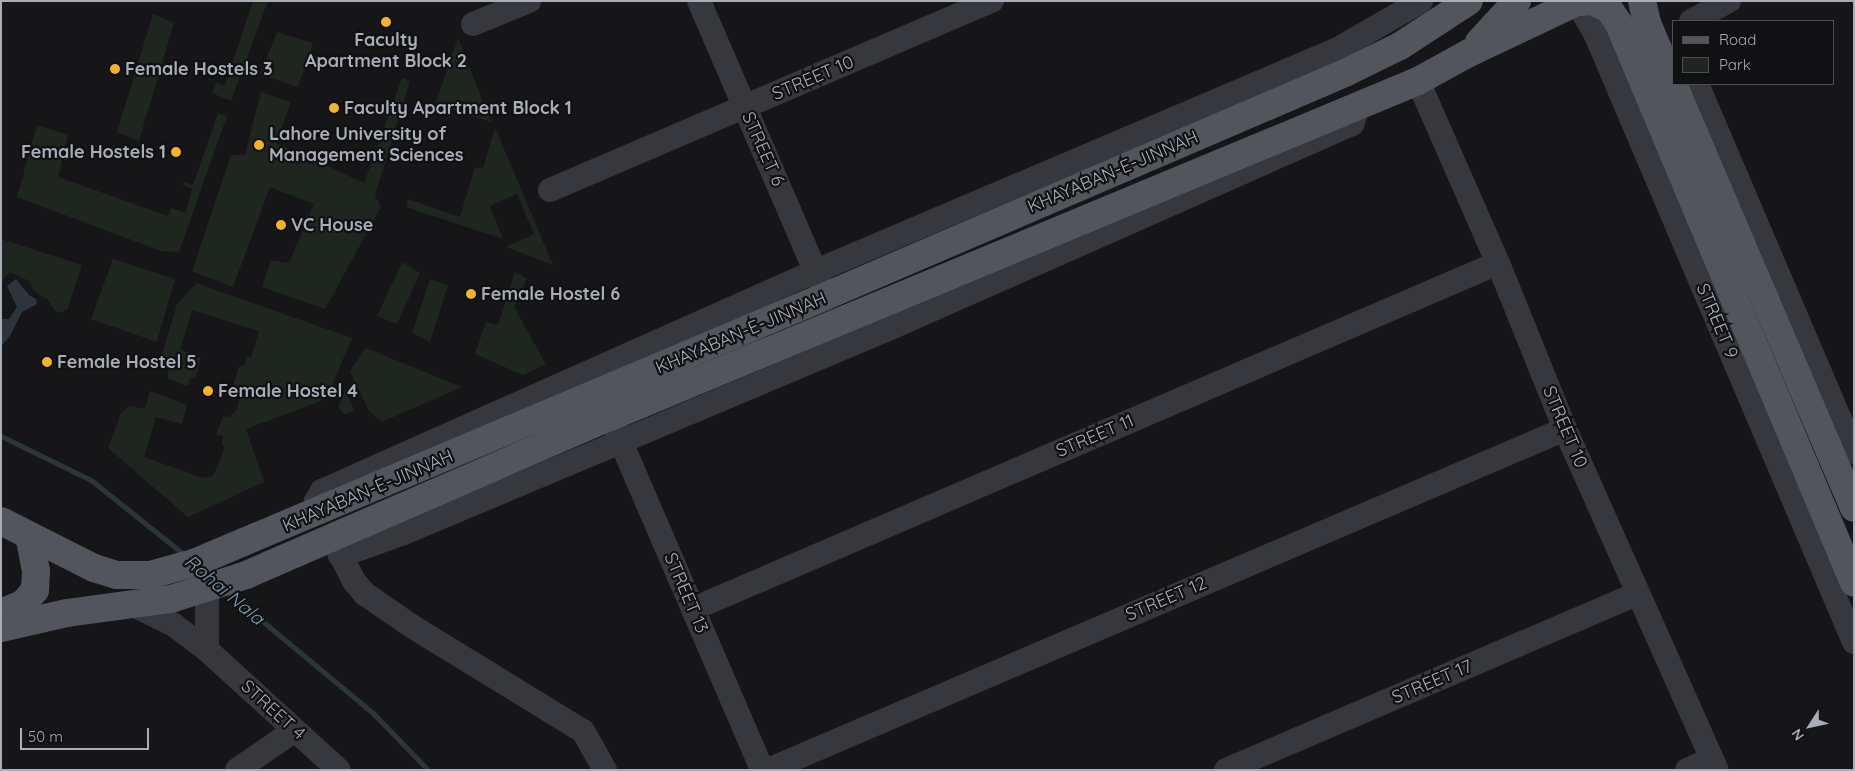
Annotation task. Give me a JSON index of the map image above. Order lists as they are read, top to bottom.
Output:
{
  "streets": {
    "main road": ["KHAYABAN-E-JINNAH"],
    "street": [
      "STREET 10",
      "STREET 6",
      "STREET 9",
      "STREET 11",
      "STREET 13",
      "STREET 12",
      "STREET 17",
      "STREET 4"
    ]
  },
  "crossings": [
    ["STREET 10", "STREET 6"],
    ["STREET 10", "KHAYABAN-E-JINNAH"],
    ["STREET 10", "STREET 11"],
    ["STREET 10", "STREET 12"],
    ["STREET 10", "STREET 17"],
    ["STREET 6", "KHAYABAN-E-JINNAH"],
    ["KHAYABAN-E-JINNAH", "STREET 9"],
    ["KHAYABAN-E-JINNAH", "STREET 13"],
    ["KHAYABAN-E-JINNAH", "STREET 4"],
    ["STREET 11", "STREET 13"]
  ],
  "water": ["Rohai Nala"],
  "places": [
    "Faculty Apartment Block 2",
    "Female Hostels 3",
    "Faculty Apartment Block 1",
    "Lahore University of Management Sciences",
    "Female Hostels 1",
    "VC House",
    "Female Hostel 6",
    "Female Hostel 5",
    "Female Hostel 4"
  ],
  "legend": ["Road", "Park"],
  "scale_bar": "50 m",
  "north": "bottom left"
}
